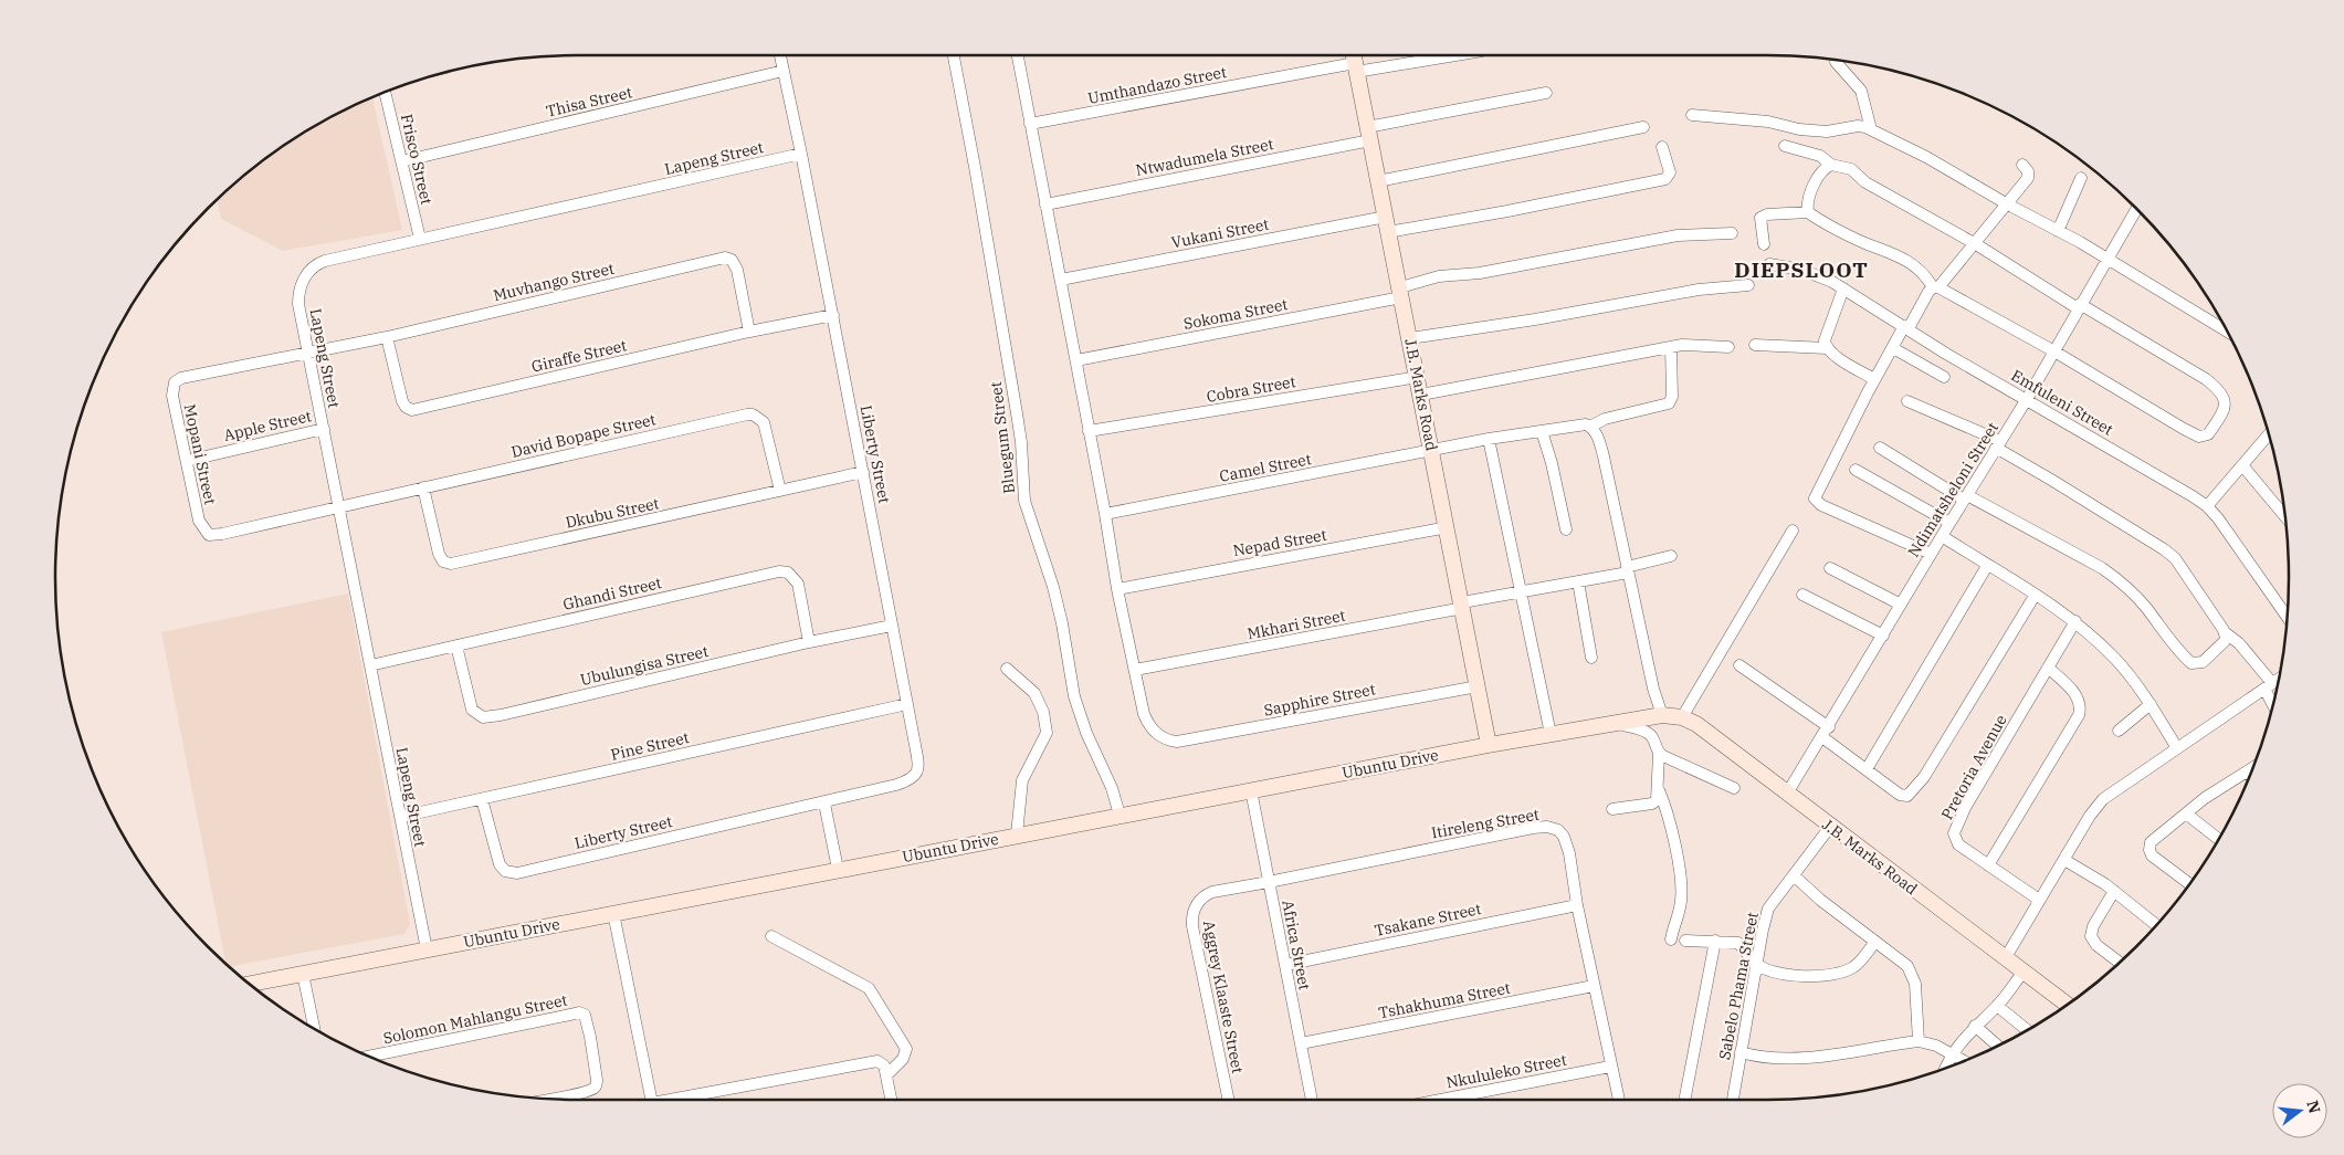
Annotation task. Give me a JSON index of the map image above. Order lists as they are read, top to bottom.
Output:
{
  "streets": {
    "street": [
      "Umthandazo Street",
      "Thisa Street",
      "Ntwadumela Street",
      "Lapeng Street",
      "Frisco Street",
      "Vukani Street",
      "Muvhango Street",
      "Sokoma Street",
      "Giraffe Street",
      "Cobra Street",
      "J.B. Marks Road",
      "Emfuleni Street",
      "Apple Street",
      "David Bopape Street",
      "Bluegum Street",
      "Mopani Street",
      "Liberty Street",
      "Camel Street",
      "Ndimatsheloni Street",
      "Dkubu Street",
      "Nepad Street",
      "Ghandi Street",
      "Mkhari Street",
      "Ubulungisa Street",
      "Sapphire Street",
      "Pine Street",
      "Ubuntu Drive",
      "Pretoria Avenue",
      "Itireleng Street",
      "Tsakane Street",
      "Africa Street",
      "Sabelo Phama Street",
      "Aggrey Klaaste Street",
      "Tshakhuma Street",
      "Solomon Mahlangu Street",
      "Nkululeko Street"
    ]
  },
  "crossings": [
    ["Umthandazo Street", "J.B. Marks Road"],
    ["Thisa Street", "Frisco Street"],
    ["Thisa Street", "Liberty Street"],
    ["Ntwadumela Street", "J.B. Marks Road"],
    ["Lapeng Street", "Frisco Street"],
    ["Lapeng Street", "Muvhango Street"],
    ["Lapeng Street", "Apple Street"],
    ["Lapeng Street", "David Bopape Street"],
    ["Lapeng Street", "Mopani Street"],
    ["Lapeng Street", "Liberty Street"],
    ["Lapeng Street", "Ghandi Street"],
    ["Lapeng Street", "Pine Street"],
    ["Lapeng Street", "Ubuntu Drive"],
    ["Vukani Street", "J.B. Marks Road"],
    ["Muvhango Street", "Giraffe Street"],
    ["Muvhango Street", "Mopani Street"],
    ["Sokoma Street", "J.B. Marks Road"],
    ["Giraffe Street", "Liberty Street"],
    ["Cobra Street", "J.B. Marks Road"],
    ["J.B. Marks Road", "Camel Street"],
    ["J.B. Marks Road", "Ndimatsheloni Street"],
    ["J.B. Marks Road", "Nepad Street"],
    ["J.B. Marks Road", "Mkhari Street"],
    ["J.B. Marks Road", "Sapphire Street"],
    ["J.B. Marks Road", "Ubuntu Drive"],
    ["J.B. Marks Road", "Sabelo Phama Street"],
    ["Emfuleni Street", "Ndimatsheloni Street"],
    ["Apple Street", "Mopani Street"],
    ["David Bopape Street", "Mopani Street"],
    ["David Bopape Street", "Dkubu Street"],
    ["Bluegum Street", "Ubuntu Drive"],
    ["Liberty Street", "Dkubu Street"],
    ["Liberty Street", "Ubulungisa Street"],
    ["Liberty Street", "Pine Street"],
    ["Ghandi Street", "Ubulungisa Street"],
    ["Mkhari Street", "Sapphire Street"],
    ["Ubuntu Drive", "Africa Street"],
    ["Itireleng Street", "Tsakane Street"],
    ["Itireleng Street", "Africa Street"],
    ["Itireleng Street", "Aggrey Klaaste Street"],
    ["Itireleng Street", "Tshakhuma Street"],
    ["Itireleng Street", "Nkululeko Street"],
    ["Tsakane Street", "Africa Street"],
    ["Africa Street", "Aggrey Klaaste Street"],
    ["Africa Street", "Tshakhuma Street"]
  ],
  "districts": ["DIEPSLOOT"],
  "north": "right"
}
